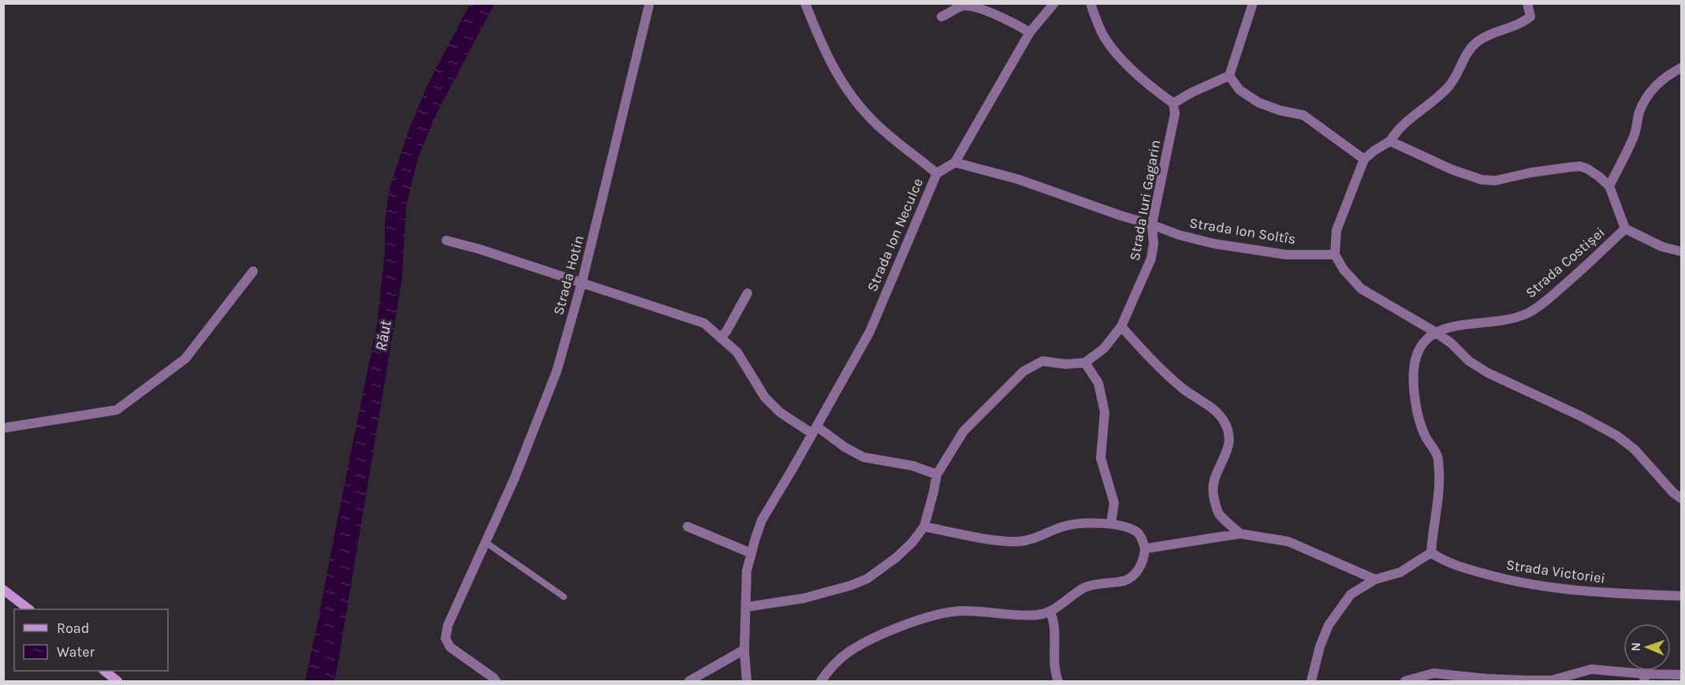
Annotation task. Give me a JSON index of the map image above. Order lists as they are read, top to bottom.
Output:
{
  "streets": {
    "street": [
      "Strada Iuri Gagarin",
      "Strada Ion Soltîs",
      "Strada Ion Neculce",
      "Strada Costișei",
      "Strada Hotin",
      "Strada Victoriei"
    ]
  },
  "crossings": [
    ["Strada Iuri Gagarin", "Strada Ion Soltîs"],
    ["Strada Ion Soltîs", "Strada Ion Neculce"]
  ],
  "water": ["Răut"],
  "legend": ["Road", "Water"],
  "north": "left"
}
